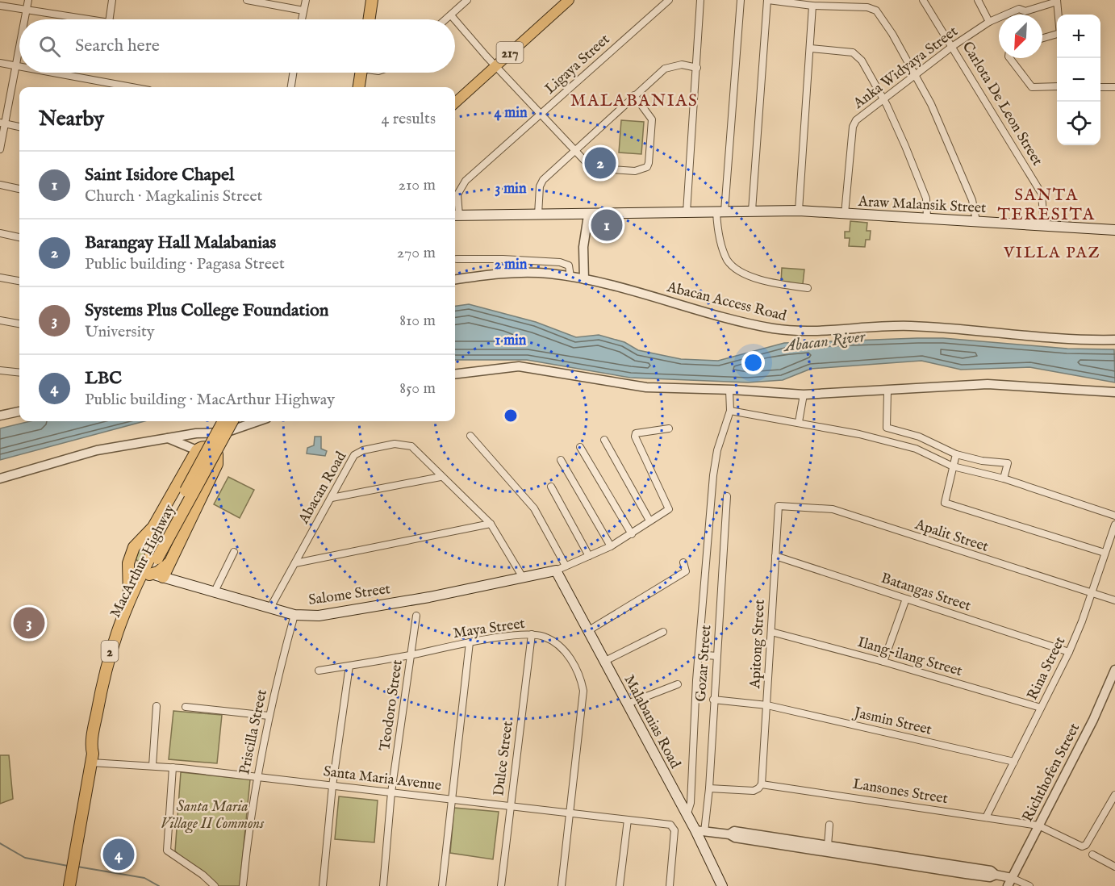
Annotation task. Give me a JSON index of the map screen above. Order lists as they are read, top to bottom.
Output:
{
  "streets": {
    "highway": ["MacArthur Highway", "2"],
    "main road": [
      "217",
      "Araw Malansik Street",
      "Salome Street",
      "Malabanias Road"
    ],
    "street": [
      "Ligaya Street",
      "Anka Widyaya Street",
      "Carlota De Leon Street",
      "Abacan Access Road",
      "Abacan Road",
      "Apalit Street",
      "Batangas Street",
      "Maya Street",
      "Apitong Street",
      "Ilang-ilang Street",
      "Gozar Street",
      "Rina Street",
      "Teodoro Street",
      "Jasmin Street",
      "Priscilla Street",
      "Dulce Street",
      "Richthofen Street",
      "Santa Maria Avenue",
      "Lansones Street"
    ]
  },
  "crossings": [
    ["Ligaya Street", "Araw Malansik Street"],
    ["Anka Widyaya Street", "Carlota De Leon Street"],
    ["Anka Widyaya Street", "Araw Malansik Street"],
    ["Carlota De Leon Street", "Araw Malansik Street"],
    ["Abacan Road", "Salome Street"],
    ["Apalit Street", "Apitong Street"],
    ["Apalit Street", "Rina Street"],
    ["MacArthur Highway", "Salome Street"],
    ["MacArthur Highway", "Santa Maria Avenue"],
    ["Batangas Street", "Apitong Street"],
    ["Batangas Street", "Rina Street"],
    ["Salome Street", "Malabanias Road"],
    ["Salome Street", "Priscilla Street"],
    ["Maya Street", "Teodoro Street"],
    ["Maya Street", "Dulce Street"],
    ["Maya Street", "Santa Maria Avenue"],
    ["Apitong Street", "Ilang-ilang Street"],
    ["Apitong Street", "Jasmin Street"],
    ["Apitong Street", "Lansones Street"],
    ["Ilang-ilang Street", "Rina Street"],
    ["Gozar Street", "Jasmin Street"],
    ["Gozar Street", "Malabanias Road"],
    ["Gozar Street", "Lansones Street"],
    ["Rina Street", "Jasmin Street"],
    ["Rina Street", "Lansones Street"],
    ["Teodoro Street", "Santa Maria Avenue"],
    ["Priscilla Street", "Santa Maria Avenue"],
    ["Dulce Street", "Santa Maria Avenue"],
    ["Richthofen Street", "Lansones Street"]
  ],
  "districts": ["MALABANIAS", "SANTA TERESITA", "VILLA PAZ"],
  "water": ["Abacan River"],
  "parks": ["Santa Maria Village II Commons"],
  "north": "bottom left",
  "page": {
    "map_buttons": ["+", "−"],
    "search": "Search here",
    "heading": ["Nearby", "4 results"],
    "pins": [
      "2",
      "1",
      "3",
      "4"
    ],
    "list": [
      {
        "mark": "1",
        "name": "Saint Isidore Chapel",
        "note": "Church · Magkalinis Street",
        "value": "210 m"
      },
      {
        "mark": "2",
        "name": "Barangay Hall Malabanias",
        "note": "Public building · Pagasa Street",
        "value": "270 m"
      },
      {
        "mark": "3",
        "name": "Systems Plus College Foundation",
        "note": "University",
        "value": "810 m"
      },
      {
        "mark": "4",
        "name": "LBC",
        "note": "Public building · MacArthur Highway",
        "value": "850 m"
      }
    ]
  },
  "rings": [
    "4 min",
    "3 min",
    "2 min",
    "1 min"
  ]
}
